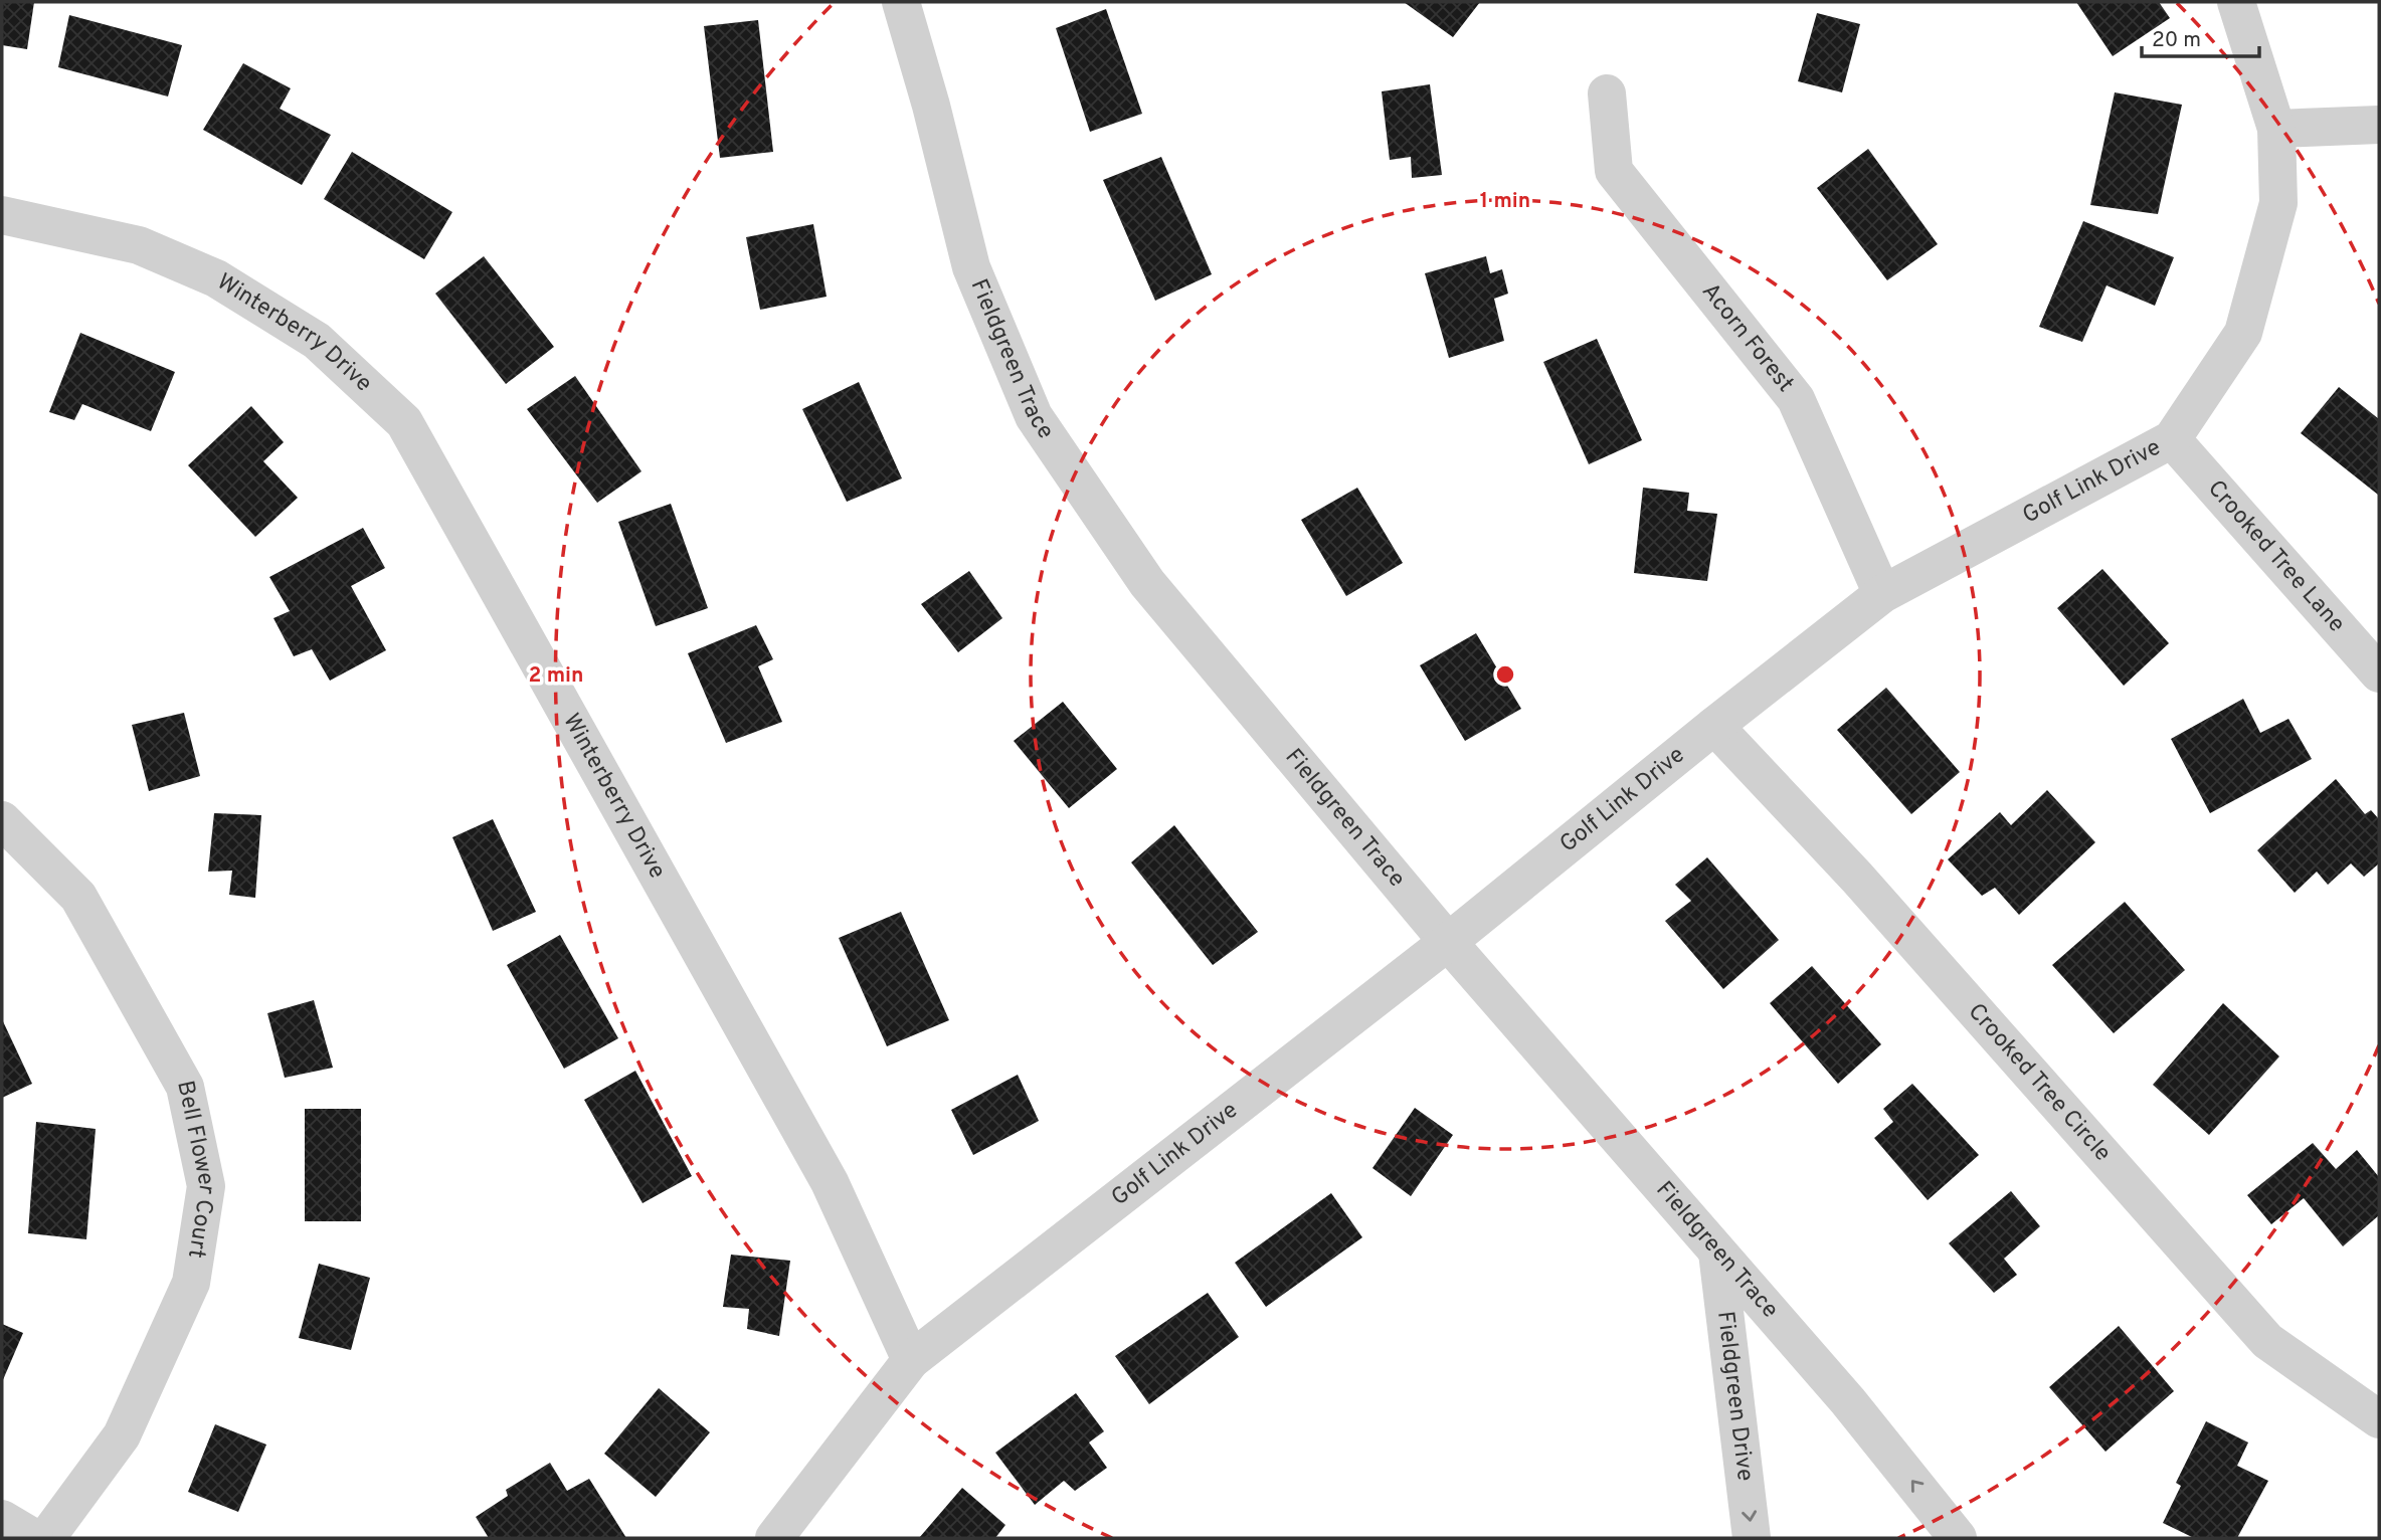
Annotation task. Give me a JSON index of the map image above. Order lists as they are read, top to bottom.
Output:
{
  "streets": {
    "street": [
      "Winterberry Drive",
      "Acorn Forest",
      "Fieldgreen Trace",
      "Golf Link Drive",
      "Crooked Tree Lane",
      "Crooked Tree Circle",
      "Bell Flower Court",
      "Fieldgreen Drive"
    ]
  },
  "crossings": [
    ["Winterberry Drive", "Golf Link Drive"],
    ["Acorn Forest", "Golf Link Drive"],
    ["Fieldgreen Trace", "Golf Link Drive"],
    ["Fieldgreen Trace", "Fieldgreen Drive"],
    ["Golf Link Drive", "Crooked Tree Lane"],
    ["Golf Link Drive", "Crooked Tree Circle"]
  ],
  "one_way": ["Fieldgreen Drive"],
  "scale_bar": "20 m",
  "rings": ["1 min", "2 min"]
}
